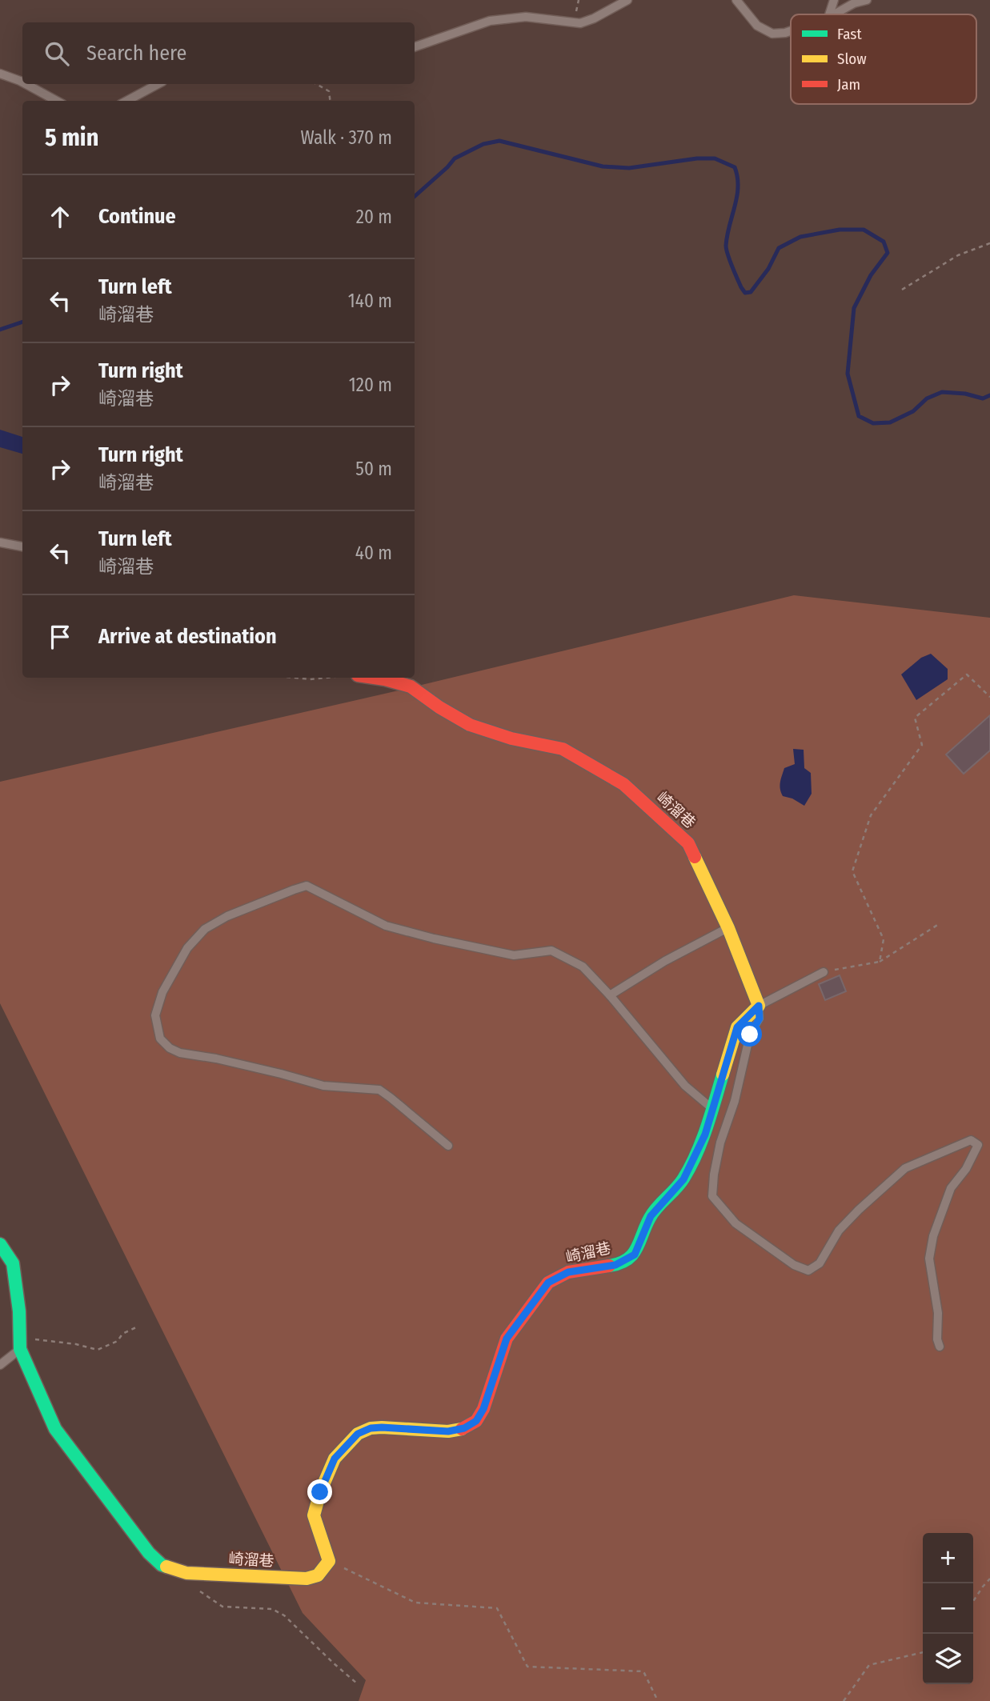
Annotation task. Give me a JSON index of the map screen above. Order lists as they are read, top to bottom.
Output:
{
  "streets": {
    "street": ["崎溜巷"]
  },
  "legend": ["Fast", "Slow", "Jam"],
  "page": {
    "search": "Search here",
    "heading": ["5 min", "Walk · 370 m"],
    "list": [
      ["Continue", "20 m"],
      ["Turn left", "崎溜巷", "140 m"],
      ["Turn right", "崎溜巷", "120 m"],
      ["Turn right", "崎溜巷", "50 m"],
      ["Turn left", "崎溜巷", "40 m"],
      "Arrive at destination"
    ],
    "map_buttons": ["+", "−"]
  }
}
